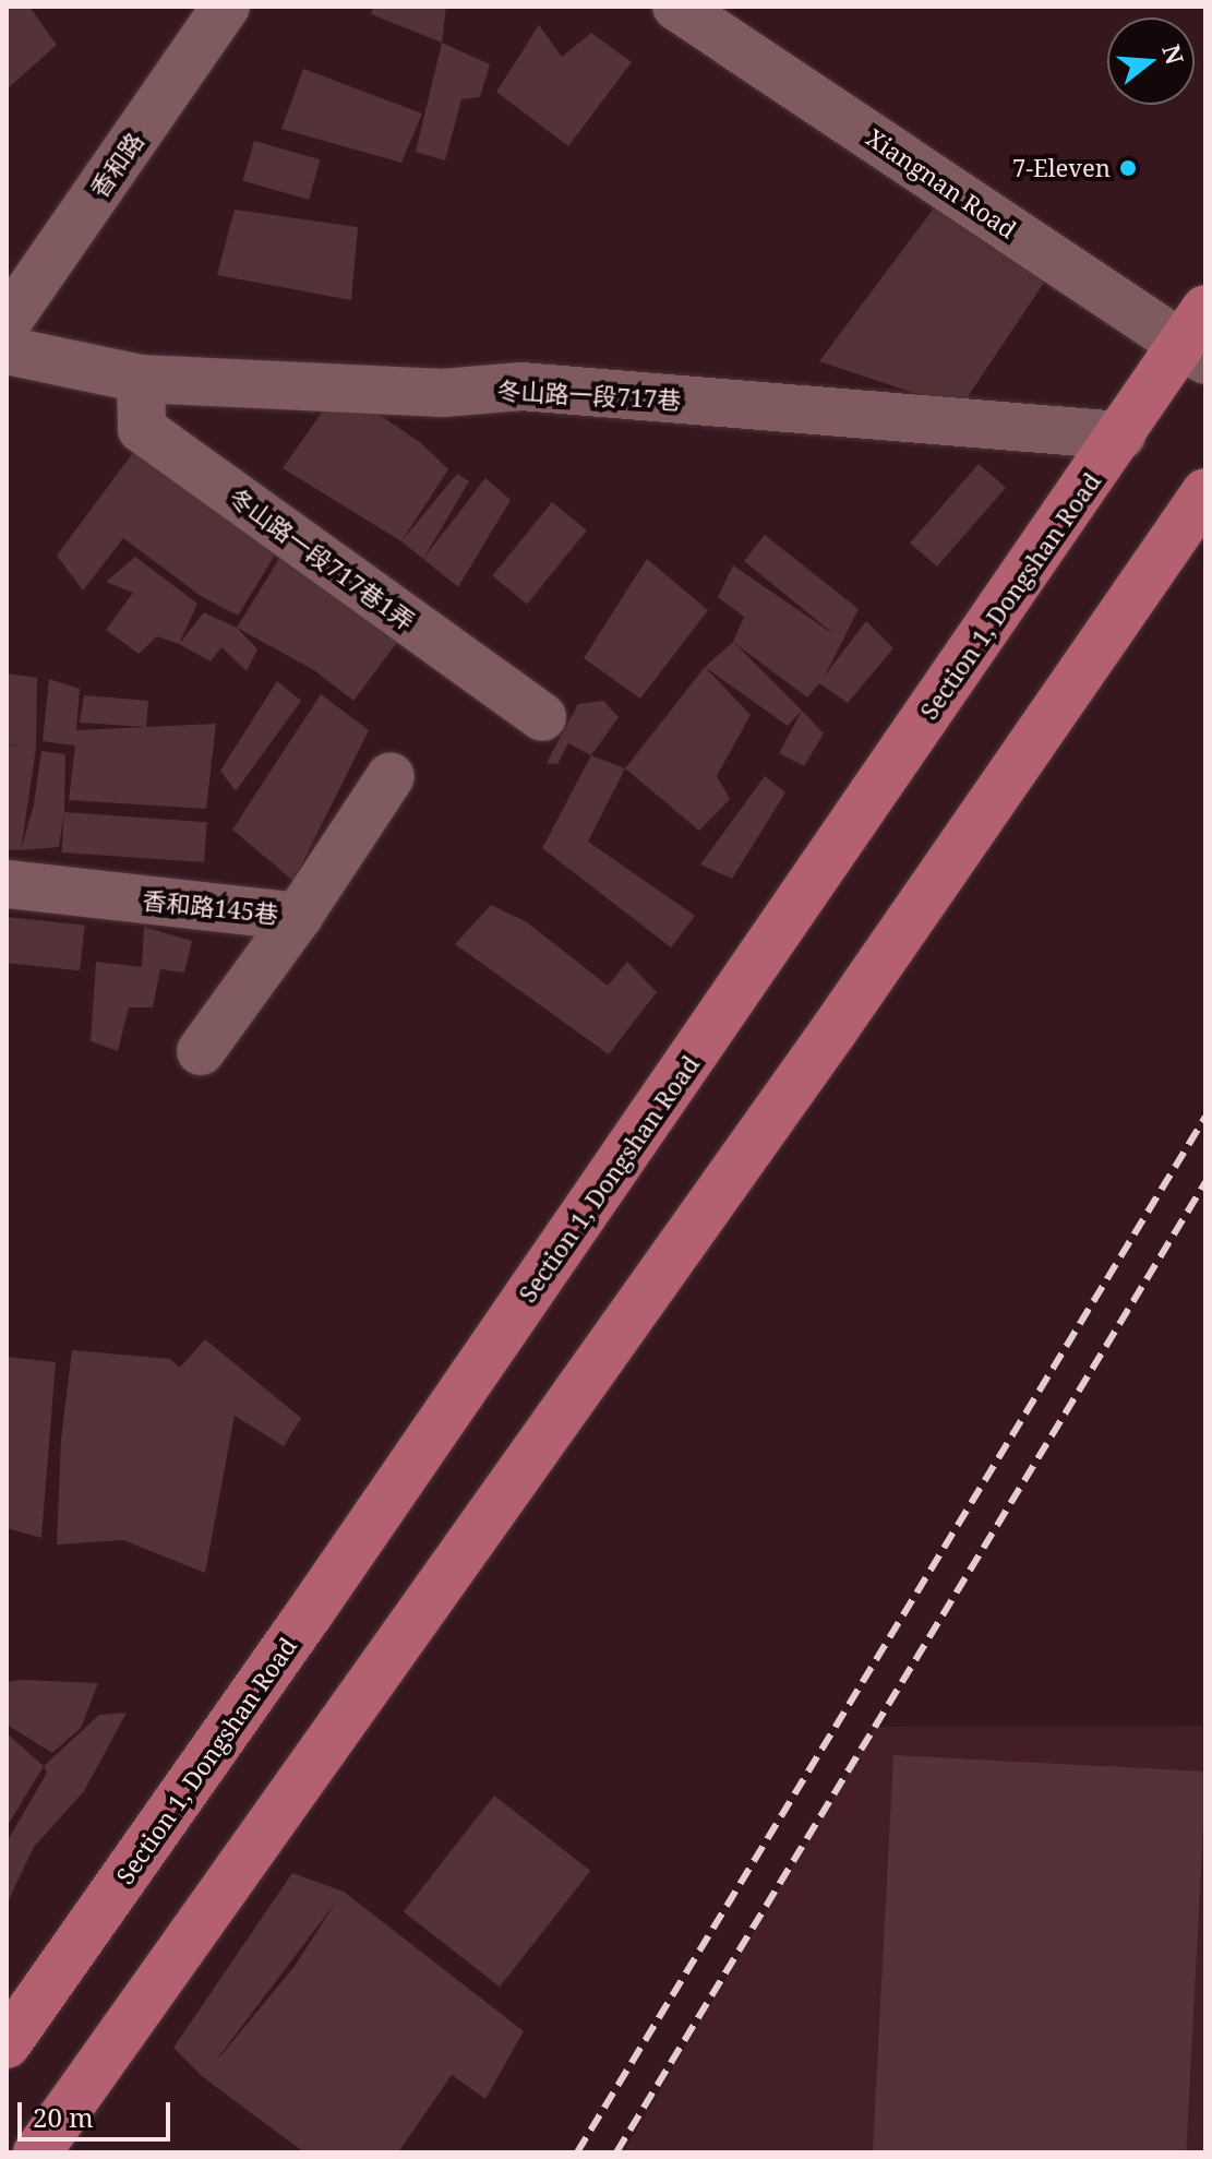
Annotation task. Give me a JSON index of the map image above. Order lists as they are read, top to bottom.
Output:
{
  "streets": {
    "main road": ["Section 1, Dongshan Road"],
    "street": [
      "香和路",
      "Xiangnan Road",
      "冬山路一段717巷",
      "冬山路一段717巷1弄",
      "香和路145巷"
    ]
  },
  "crossings": [
    ["Xiangnan Road", "Section 1, Dongshan Road"],
    ["冬山路一段717巷", "冬山路一段717巷1弄"],
    ["冬山路一段717巷", "Section 1, Dongshan Road"]
  ],
  "places": ["7-Eleven"],
  "scale_bar": "20 m",
  "north": "right"
}
